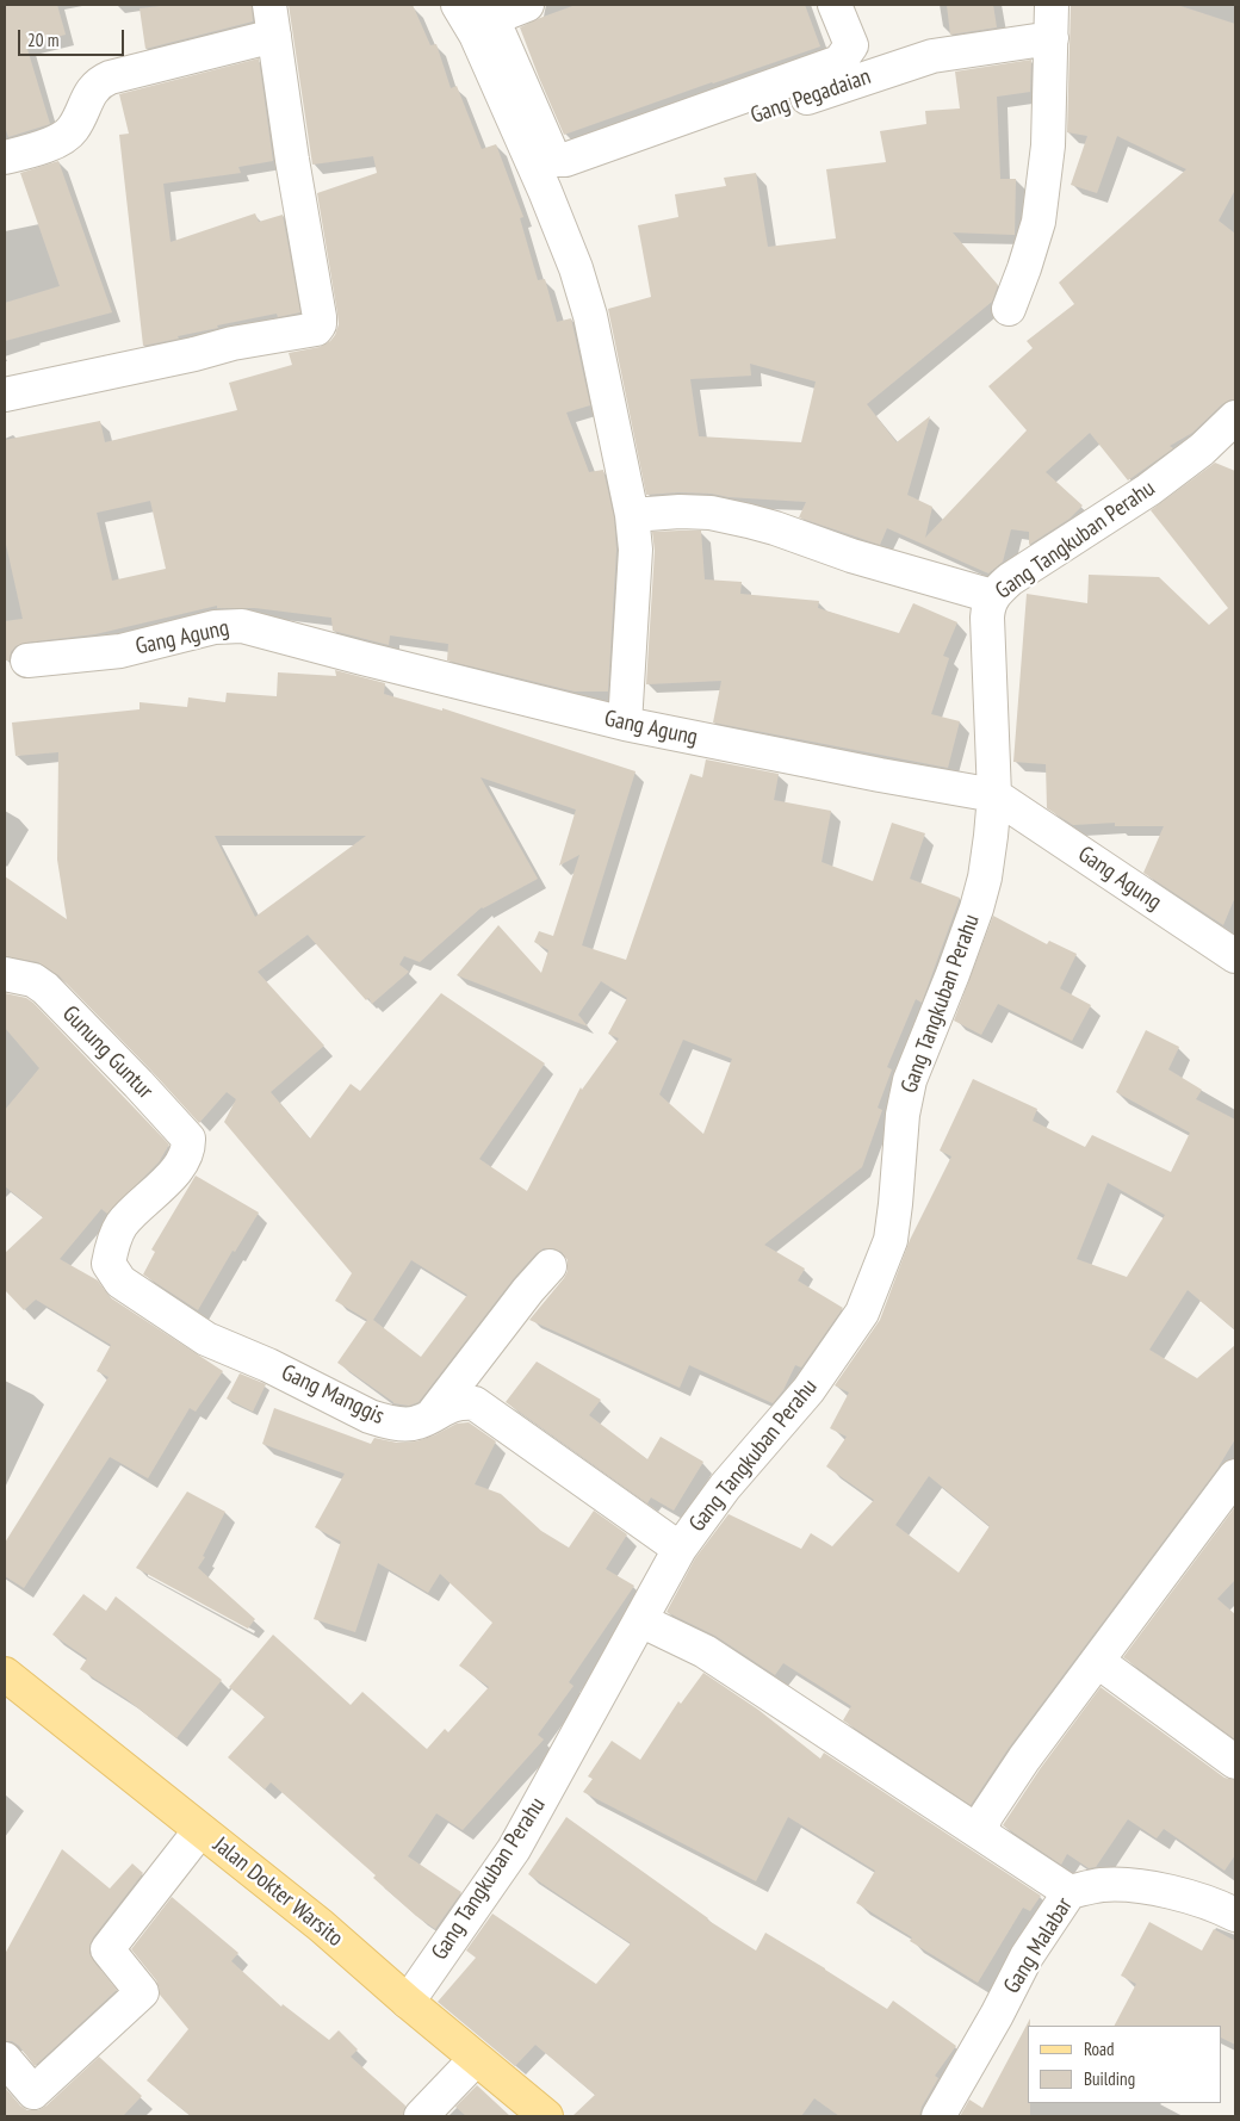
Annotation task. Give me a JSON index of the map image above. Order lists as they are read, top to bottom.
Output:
{
  "streets": {
    "main road": ["Jalan Dokter Warsito"],
    "street": [
      "Gang Pegadaian",
      "Gang Tangkuban Perahu",
      "Gang Agung",
      "Gunung Guntur",
      "Gang Manggis",
      "Gang Malabar"
    ]
  },
  "crossings": [
    ["Gang Tangkuban Perahu", "Gang Agung"],
    ["Gang Tangkuban Perahu", "Gang Manggis"],
    ["Gang Tangkuban Perahu", "Jalan Dokter Warsito"],
    ["Gunung Guntur", "Gang Manggis"]
  ],
  "legend": ["Road", "Building"],
  "scale_bar": "20 m"
}
